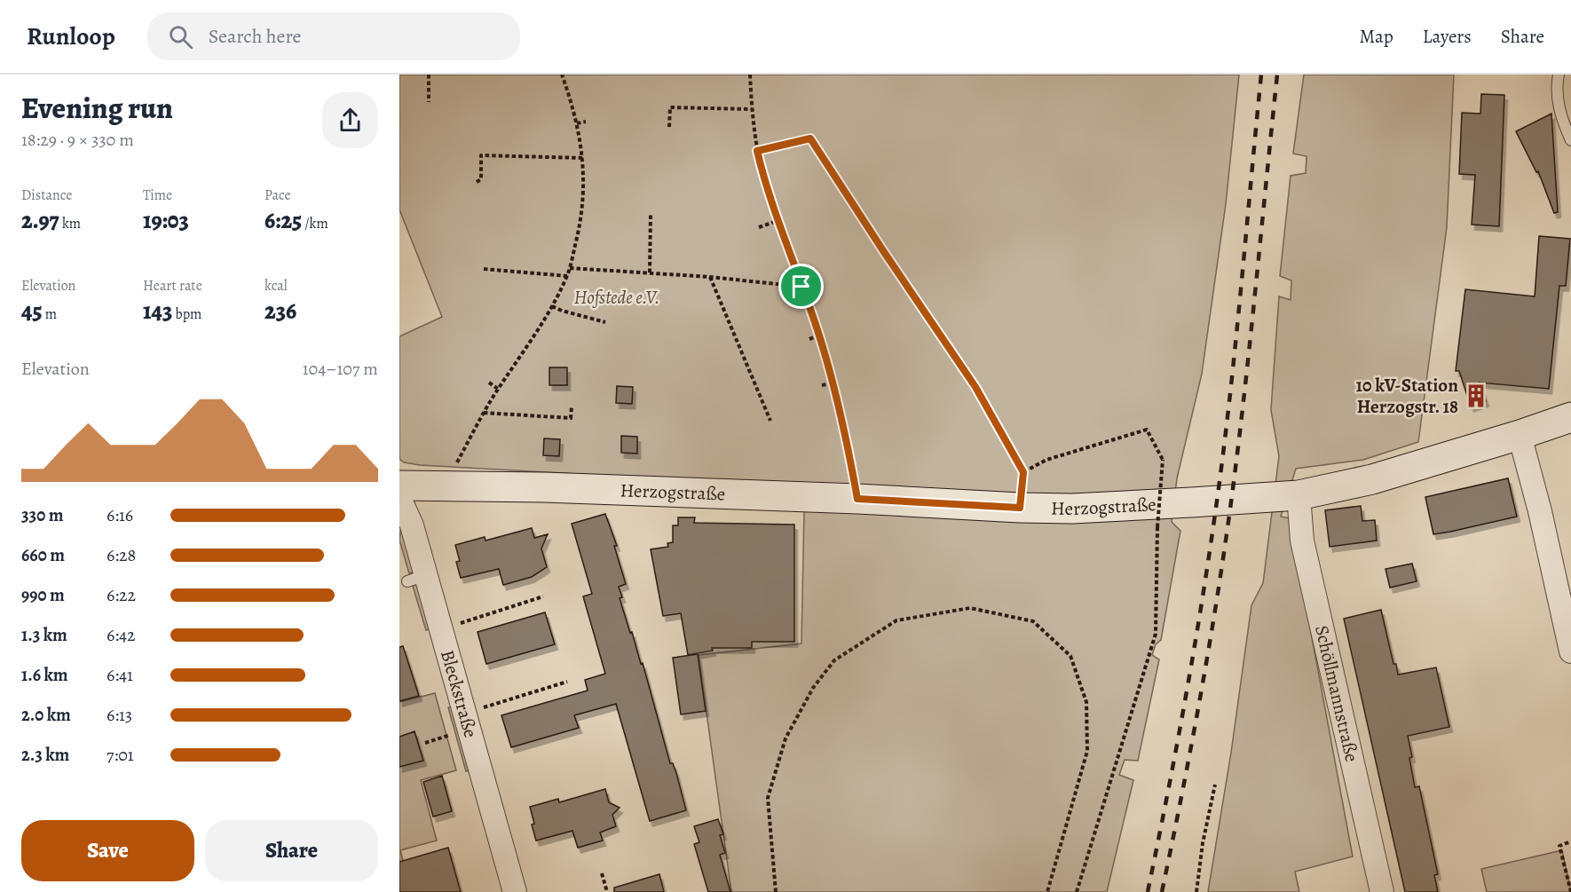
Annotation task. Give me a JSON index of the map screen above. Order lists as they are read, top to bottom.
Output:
{
  "streets": {
    "street": ["Herzogstraße", "Bleckstraße", "Schöllmannstraße"]
  },
  "crossings": [
    ["Herzogstraße", "Schöllmannstraße"]
  ],
  "parks": ["Hofstede e.V."],
  "places": {
    "building": ["10 kV-Station Herzogstr. 18"]
  },
  "page": {
    "header": "Runloop",
    "search": "Search here",
    "nav": ["Map", "Layers", "Share"],
    "heading": ["Evening run", "18:29 · 9 × 330 m"],
    "stats": [
      ["Distance", "2.97 km"],
      ["Time", "19:03"],
      ["Pace", "6:25 /km"],
      ["Elevation", "45 m"],
      ["Heart rate", "143 bpm"],
      ["kcal", "236"]
    ],
    "chart": ["Elevation", "104–107 m"],
    "list": [
      {
        "name": "330 m",
        "note": "6:16"
      },
      {
        "name": "660 m",
        "note": "6:28"
      },
      {
        "name": "990 m",
        "note": "6:22"
      },
      {
        "name": "1.3 km",
        "note": "6:42"
      },
      {
        "name": "1.6 km",
        "note": "6:41"
      },
      {
        "name": "2.0 km",
        "note": "6:13"
      },
      {
        "name": "2.3 km",
        "note": "7:01"
      }
    ],
    "buttons": ["Save", "Share"]
  }
}
